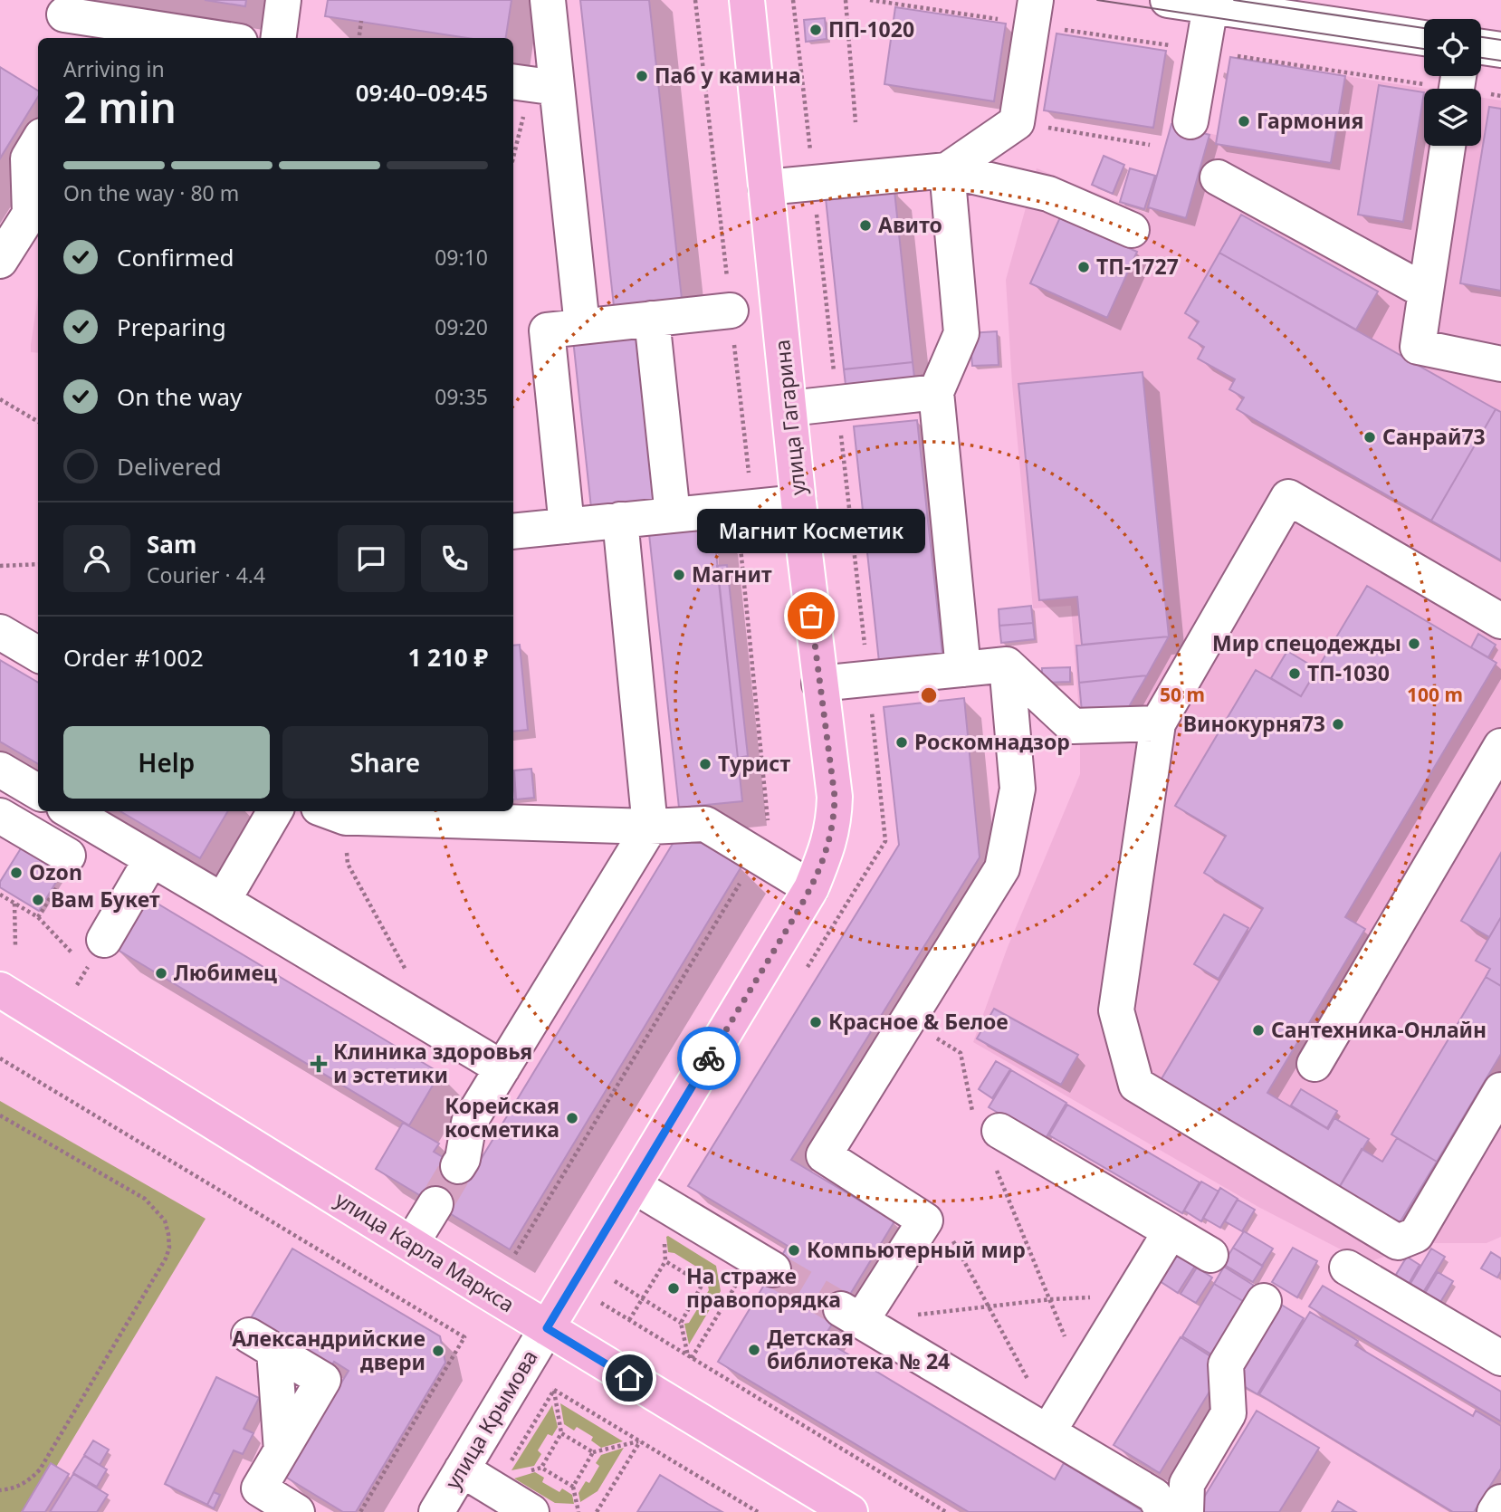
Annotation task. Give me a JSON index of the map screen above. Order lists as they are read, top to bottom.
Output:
{
  "streets": {
    "main road": ["улица Гагарина", "улица Карла Маркса"],
    "street": ["улица Крымова"]
  },
  "crossings": [
    ["улица Гагарина", "улица Карла Маркса"],
    ["улица Гагарина", "улица Крымова"],
    ["улица Карла Маркса", "улица Крымова"]
  ],
  "places": {
    "other": [
      "ПП-1020",
      "Паб у камина",
      "Гармония",
      "Авито",
      "ТП-1727",
      "Санрай73",
      "Магнит",
      "Магнит Косметик",
      "Мир спецодежды",
      "ТП-1030",
      "Винокурня73",
      "Роскомнадзор",
      "Турист",
      "Ozon",
      "Вам Букет",
      "Любимец",
      "Красное & Белое",
      "Сантехника-Онлайн",
      "Корейская косметика",
      "Компьютерный мир",
      "На страже правопорядка",
      "Детская библиотека № 24",
      "Александрийские двери"
    ],
    "health": ["Клиника здоровья и эстетики"]
  },
  "page": {
    "heading": ["2 min", "Arriving in", "09:40–09:45"],
    "panel": [
      "Sam",
      "Courier · 4.4",
      "Order #1002",
      "1 210 ₽"
    ],
    "bar": "On the way · 80 m",
    "list": [
      ["Confirmed", "09:10"],
      ["Preparing", "09:20"],
      ["On the way", "09:35"],
      "Delivered"
    ],
    "bubble": "Магнит Косметик",
    "buttons": ["Help", "Share"]
  },
  "rings": ["50 m", "100 m"]
}
